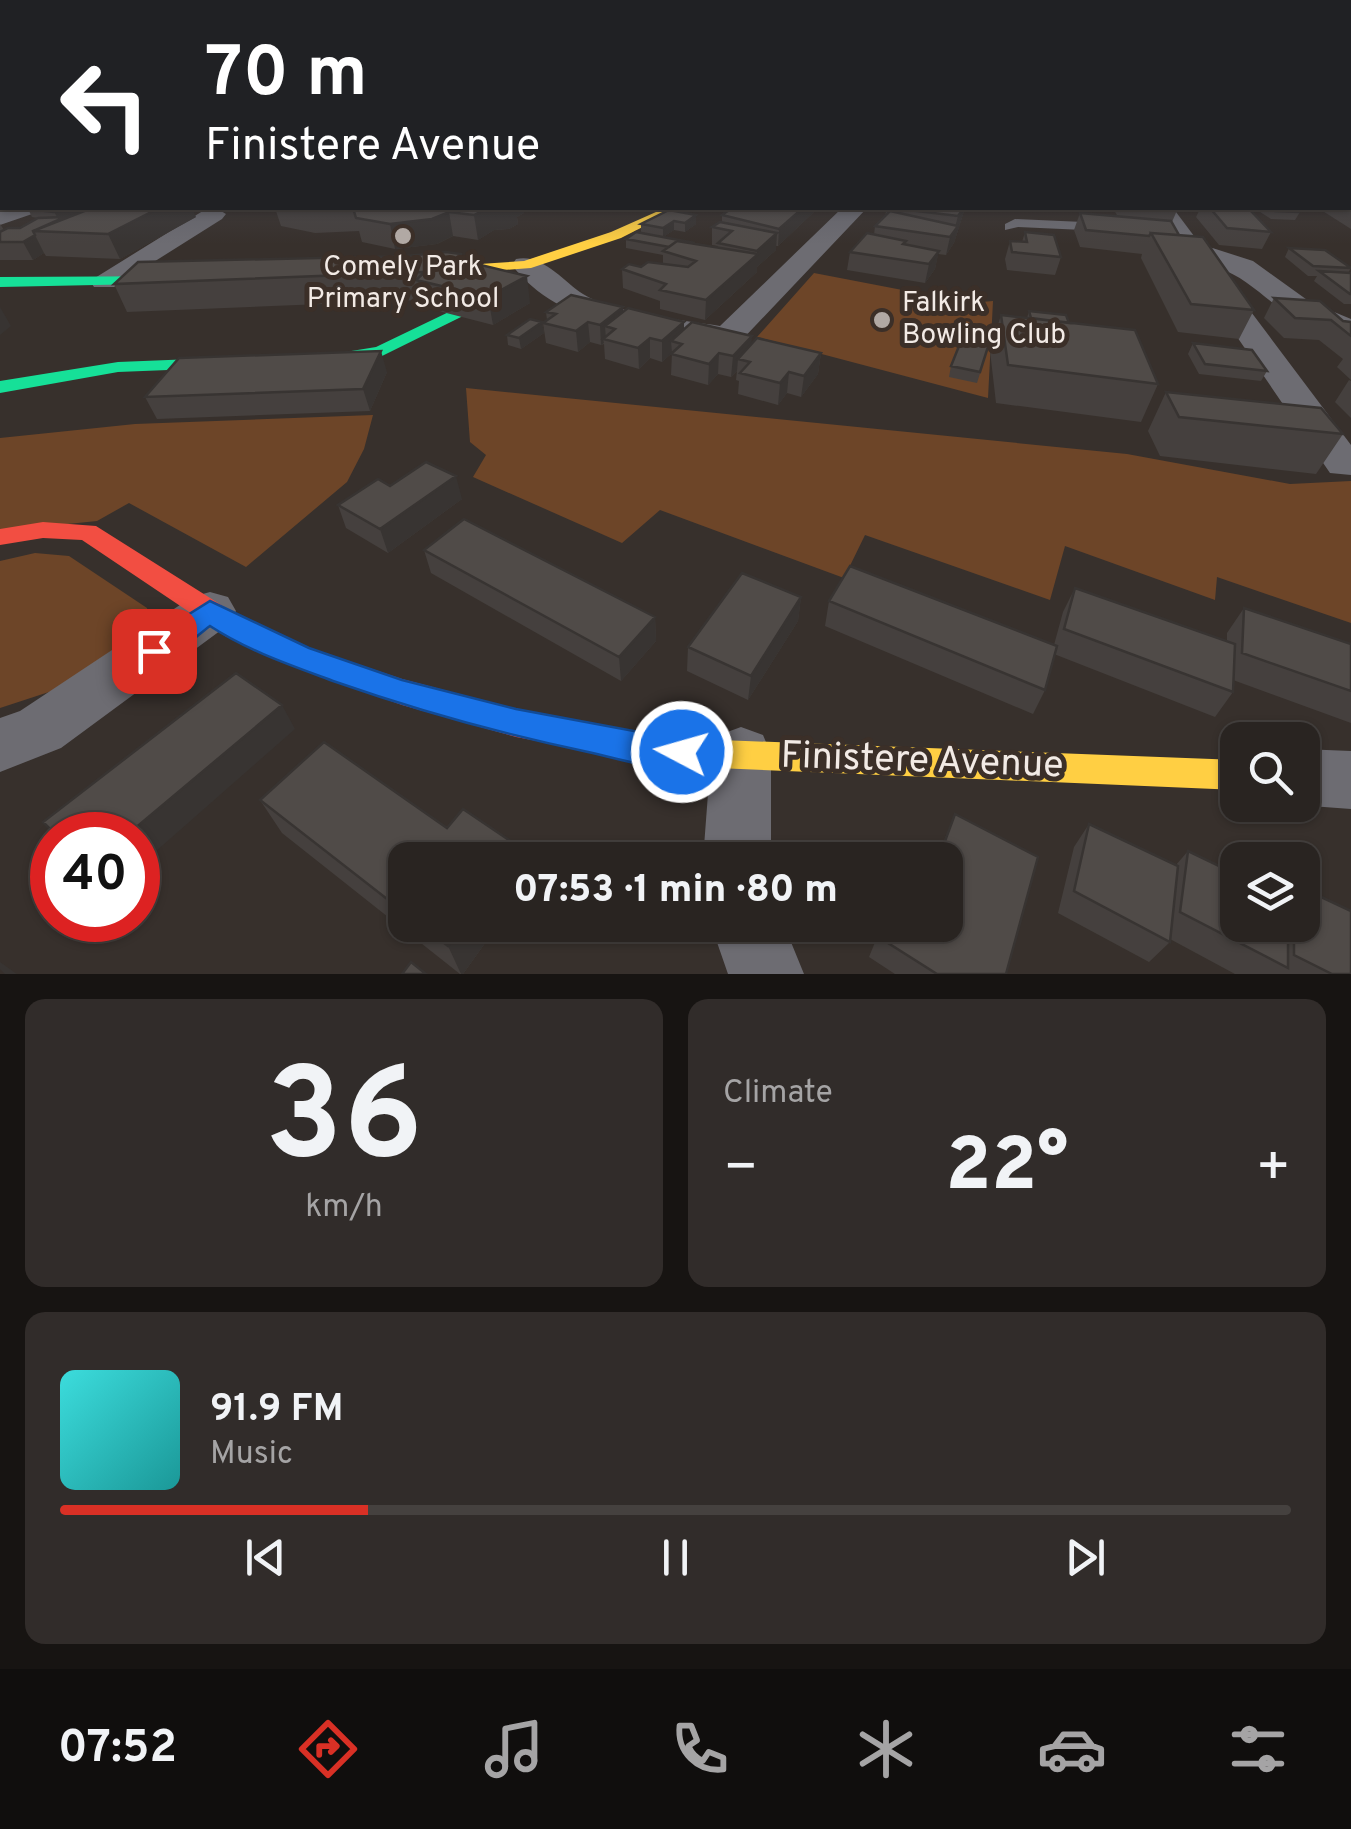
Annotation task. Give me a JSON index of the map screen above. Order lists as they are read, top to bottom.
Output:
{
  "streets": {
    "street": ["Finistere Avenue"]
  },
  "places": ["Comely Park Primary School", "Falkirk Bowling Club"],
  "page": {
    "turn": ["70 m", "Finistere Avenue"],
    "limit": "40",
    "trip": "07:53 · 1 min · 80 m",
    "tile": [
      ["36", "km/h"],
      "Climate"
    ],
    "heat": ["−", "22°", "+"],
    "song": ["91.9 FM", "Music"],
    "tabs": "07:52"
  }
}
